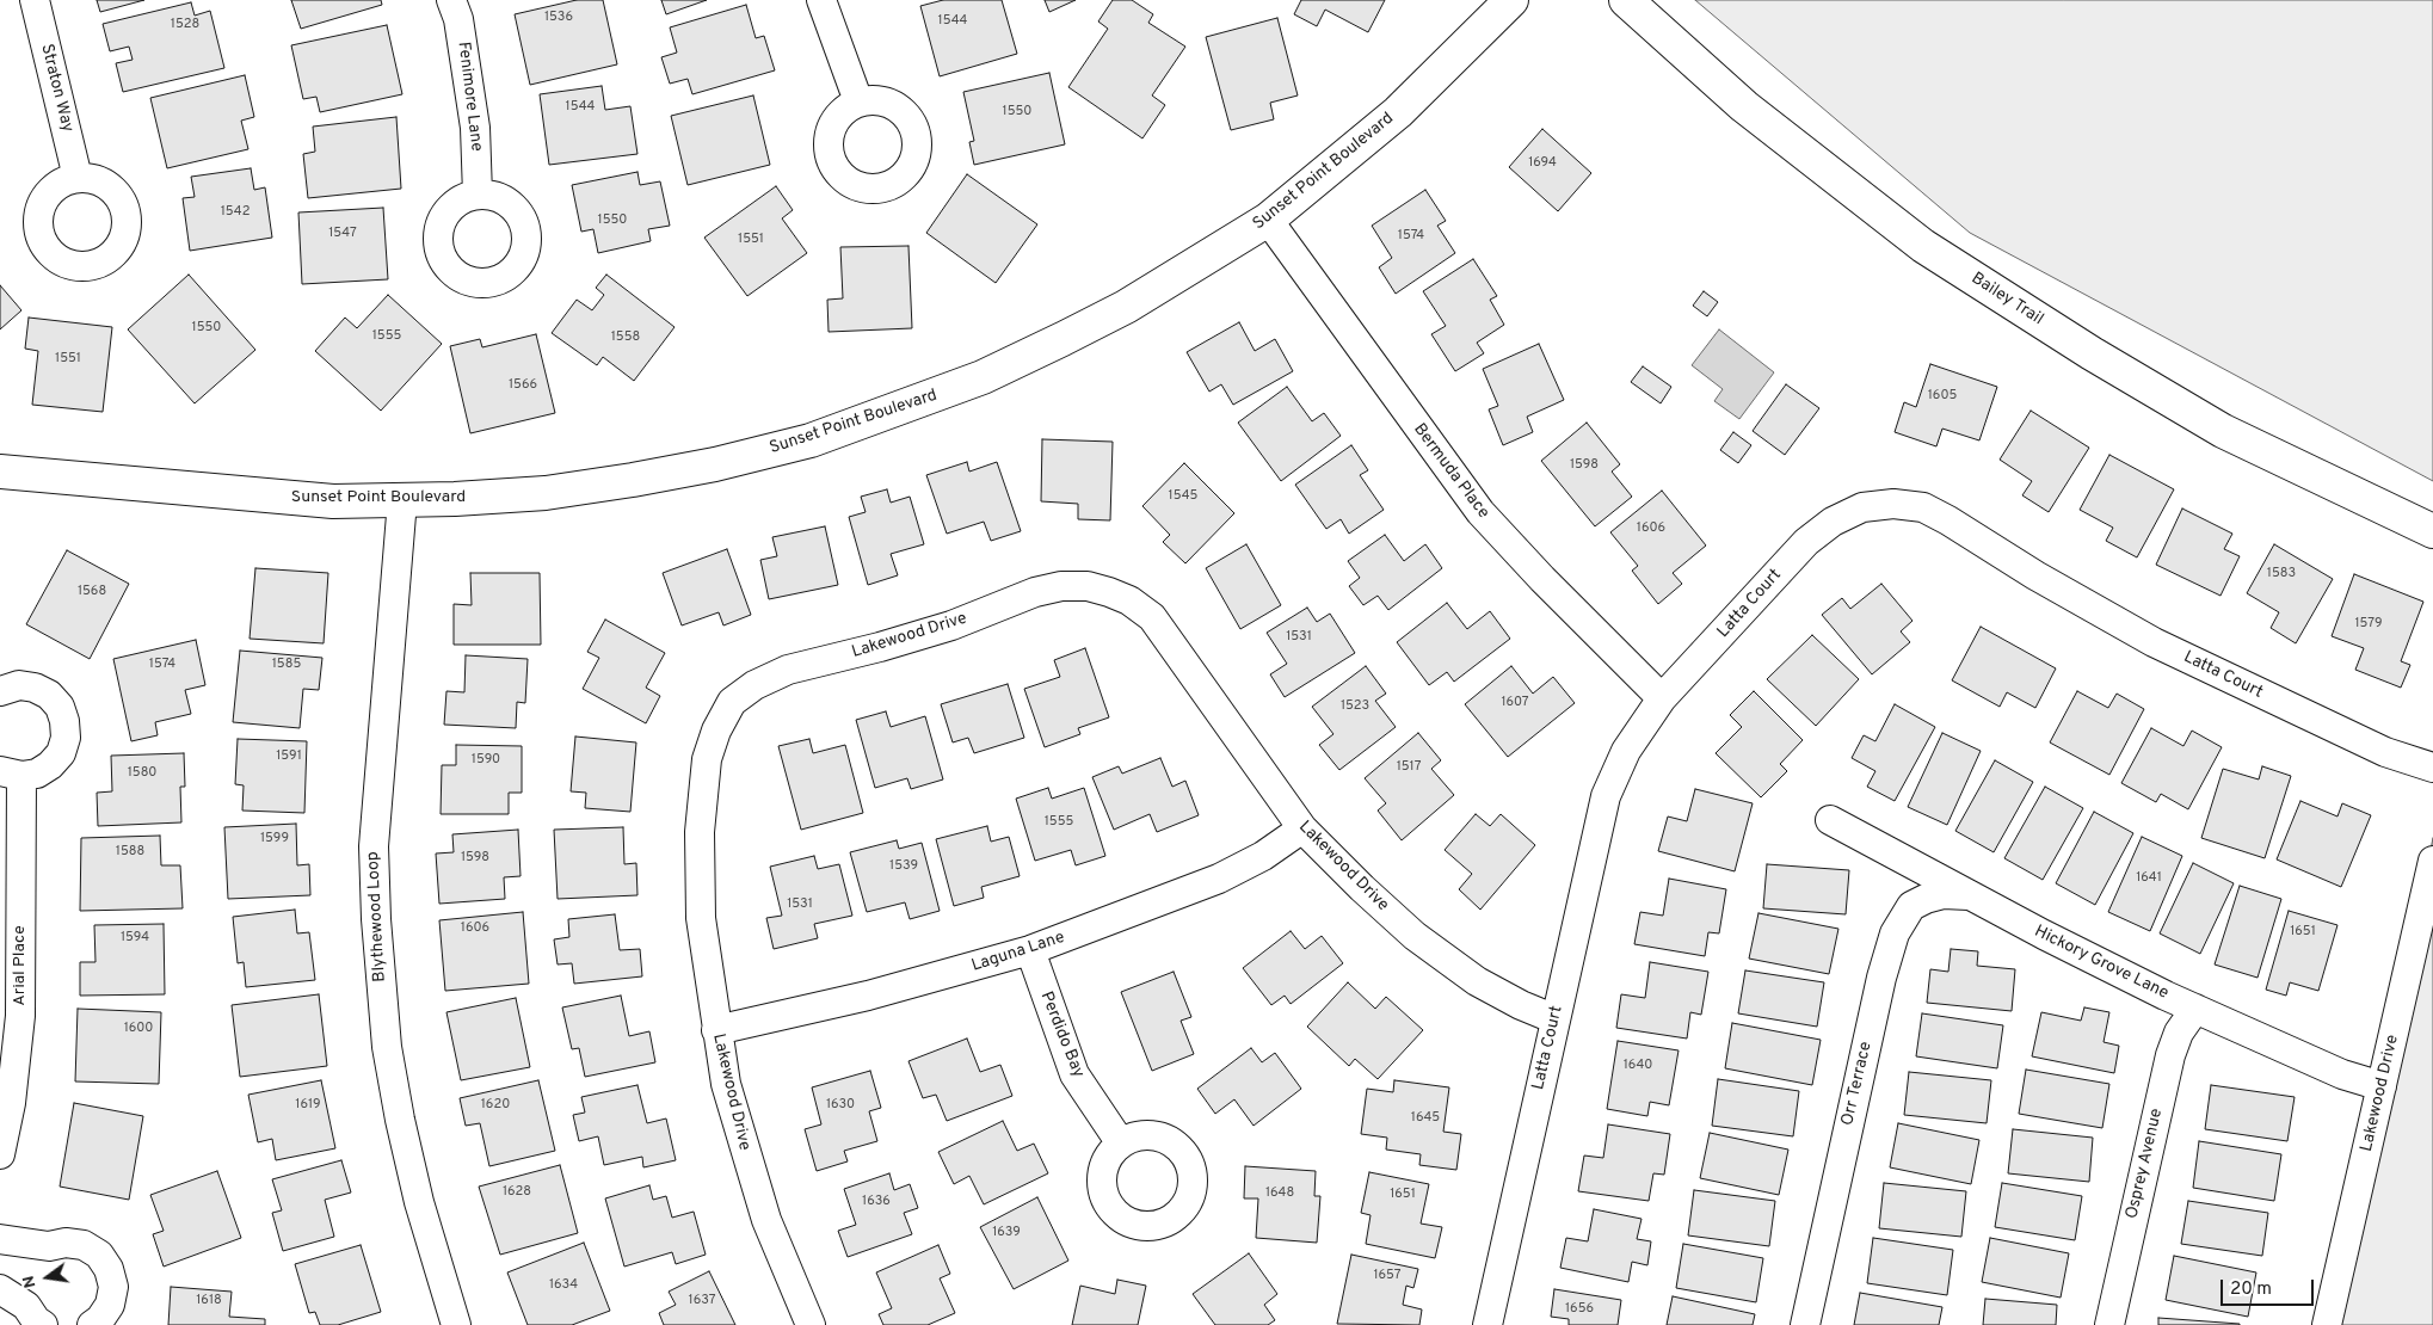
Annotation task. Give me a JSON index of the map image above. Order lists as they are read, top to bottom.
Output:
{
  "streets": {
    "street": [
      "Straton Way",
      "Fenimore Lane",
      "Sunset Point Boulevard",
      "Bailey Trail",
      "Bermuda Place",
      "Latta Court",
      "Lakewood Drive",
      "Blythewood Loop",
      "Laguna Lane",
      "Hickory Grove Lane",
      "Arial Place",
      "Perdido Bay",
      "Orr Terrace",
      "Osprey Avenue"
    ]
  },
  "crossings": [
    ["Sunset Point Boulevard", "Bermuda Place"],
    ["Sunset Point Boulevard", "Blythewood Loop"],
    ["Bermuda Place", "Latta Court"],
    ["Latta Court", "Lakewood Drive"],
    ["Lakewood Drive", "Laguna Lane"],
    ["Lakewood Drive", "Hickory Grove Lane"],
    ["Laguna Lane", "Perdido Bay"],
    ["Hickory Grove Lane", "Orr Terrace"],
    ["Hickory Grove Lane", "Osprey Avenue"]
  ],
  "house_numbers": [
    "1536",
    "1544",
    "1528",
    "1544",
    "1550",
    "1694",
    "1542",
    "1550",
    "1547",
    "1574",
    "1551",
    "1550",
    "1555",
    "1558",
    "1551",
    "1566",
    "1605",
    "1598",
    "1545",
    "1606",
    "1583",
    "1568",
    "1579",
    "1531",
    "1574",
    "1585",
    "1607",
    "1523",
    "1591",
    "1590",
    "1517",
    "1580",
    "1555",
    "1599",
    "1588",
    "1598",
    "1539",
    "1641",
    "1531",
    "1606",
    "1651",
    "1594",
    "1600",
    "1640",
    "1619",
    "1620",
    "1630",
    "1645",
    "1628",
    "1648",
    "1651",
    "1636",
    "1639",
    "1657",
    "1634",
    "1618",
    "1637",
    "1656"
  ],
  "scale_bar": "20 m",
  "north": "left"
}
